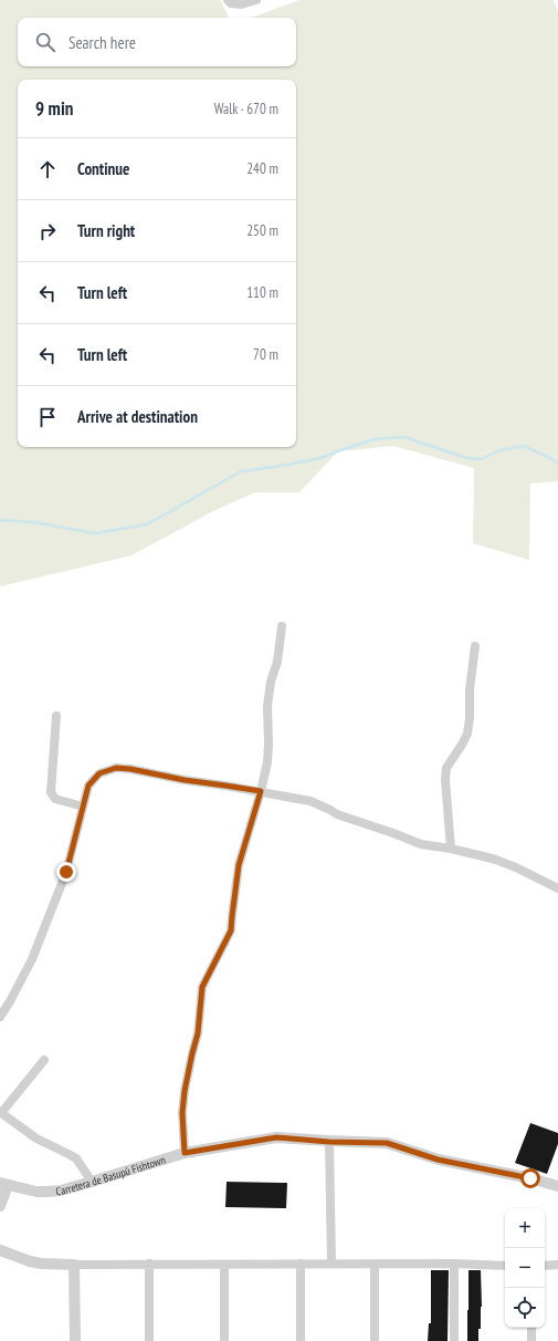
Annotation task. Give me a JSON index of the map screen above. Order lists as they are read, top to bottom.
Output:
{
  "streets": {
    "street": ["Carretera de Basupú Fishtown"]
  },
  "page": {
    "search": "Search here",
    "heading": ["9 min", "Walk · 670 m"],
    "list": [
      ["Continue", "240 m"],
      ["Turn right", "250 m"],
      ["Turn left", "110 m"],
      ["Turn left", "70 m"],
      "Arrive at destination"
    ],
    "map_buttons": ["+", "−"]
  }
}
